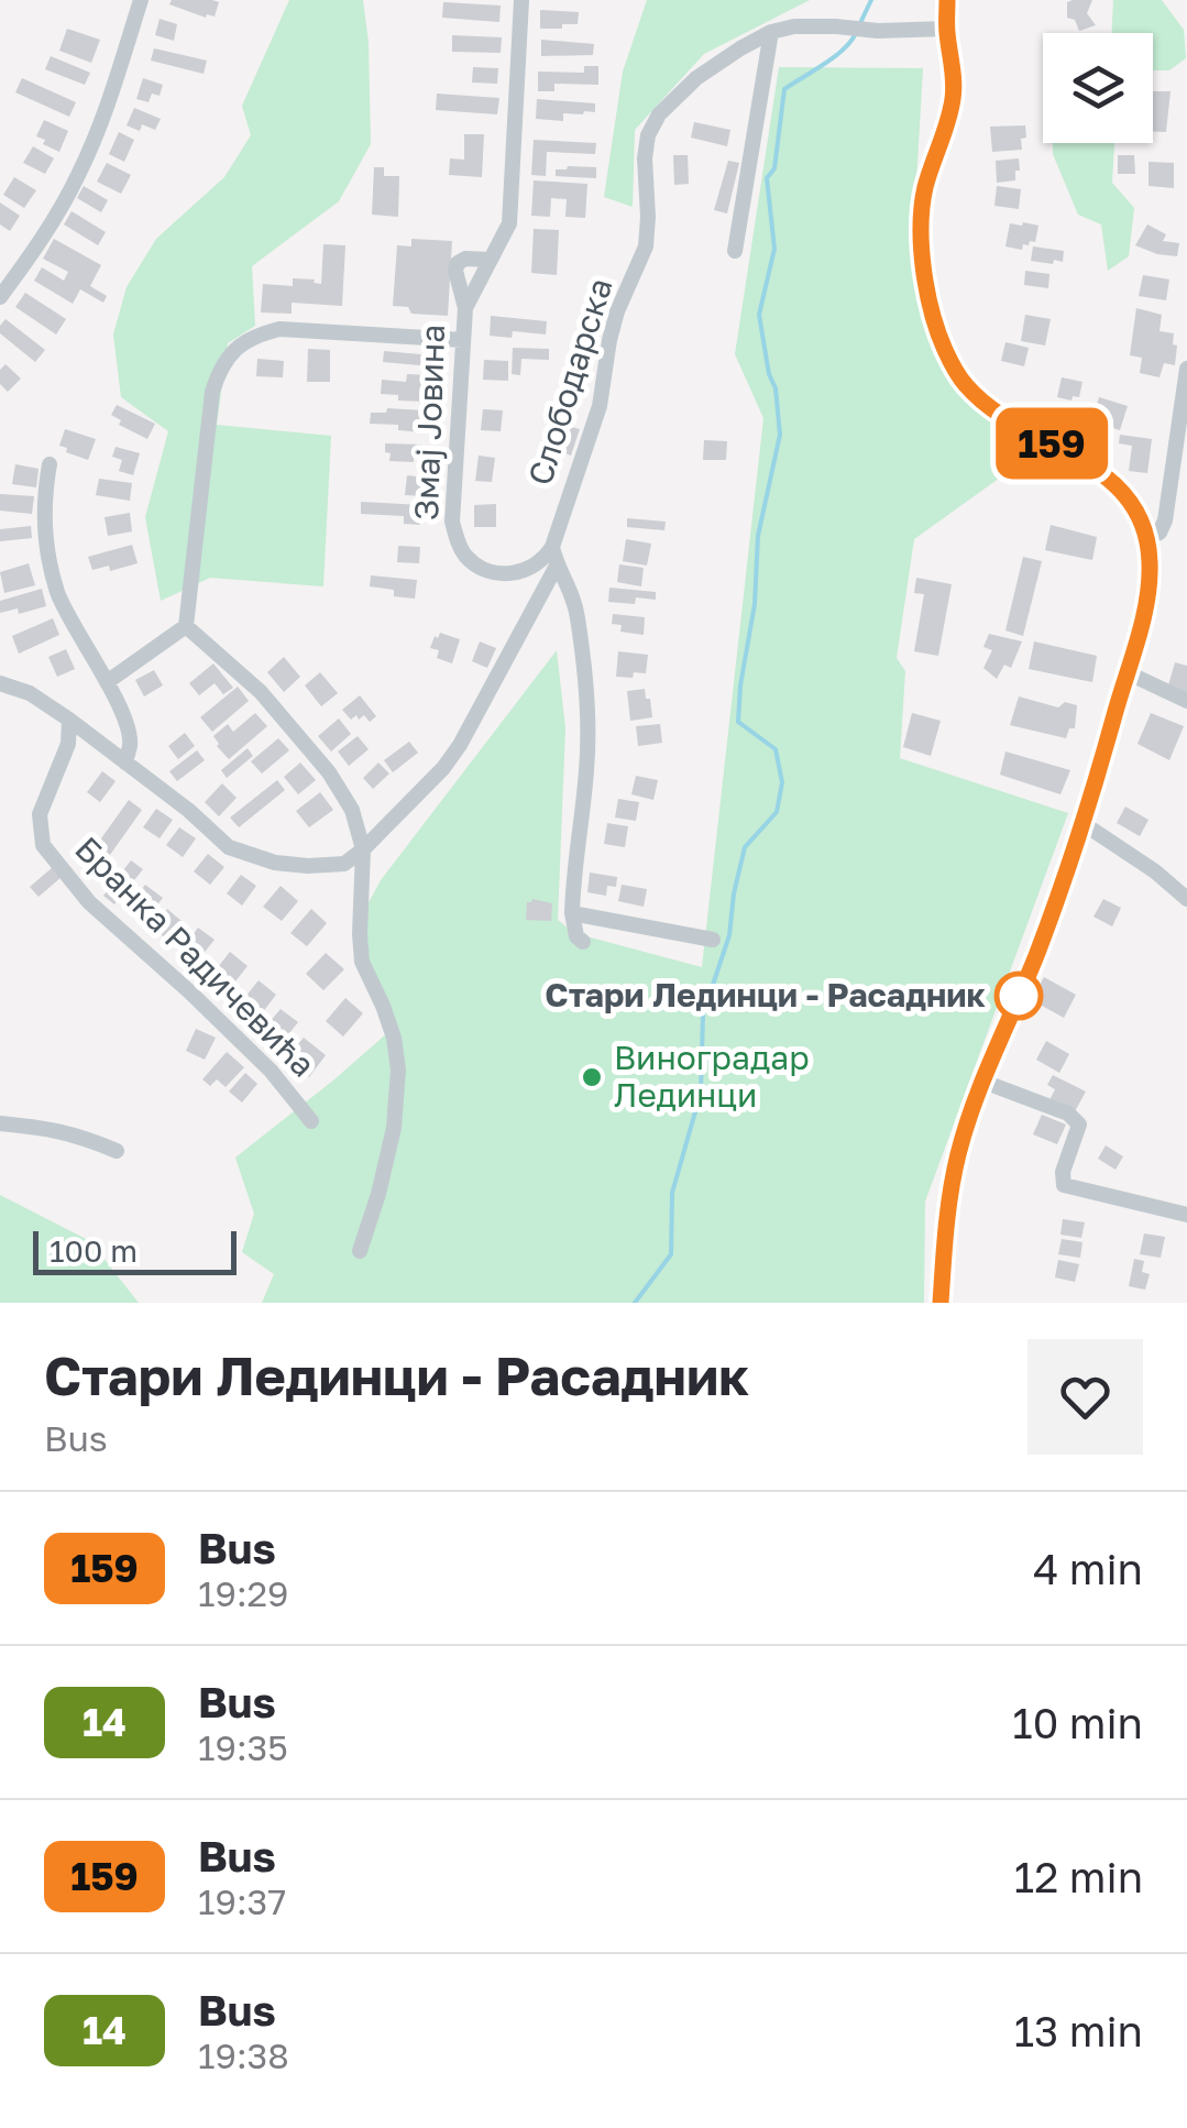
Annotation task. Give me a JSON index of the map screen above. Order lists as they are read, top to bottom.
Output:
{
  "streets": {
    "street": ["Слободарска", "Змај Јовина", "Бранка Радичевића"]
  },
  "crossings": [
    ["Слободарска", "Змај Јовина"]
  ],
  "places": ["Стари Лединци - Расадник", "Виноградар Лединци"],
  "lines": ["bus line 159"],
  "scale_bar": "100 m",
  "page": {
    "on_map": "159",
    "scale": "100 m",
    "heading": ["Стари Лединци - Расадник", "Bus"],
    "list": [
      {
        "mark": "159",
        "name": "Bus",
        "note": "19:29",
        "value": "4 min"
      },
      {
        "mark": "14",
        "name": "Bus",
        "note": "19:35",
        "value": "10 min"
      },
      {
        "mark": "159",
        "name": "Bus",
        "note": "19:37",
        "value": "12 min"
      },
      {
        "mark": "14",
        "name": "Bus",
        "note": "19:38",
        "value": "13 min"
      }
    ]
  }
}
